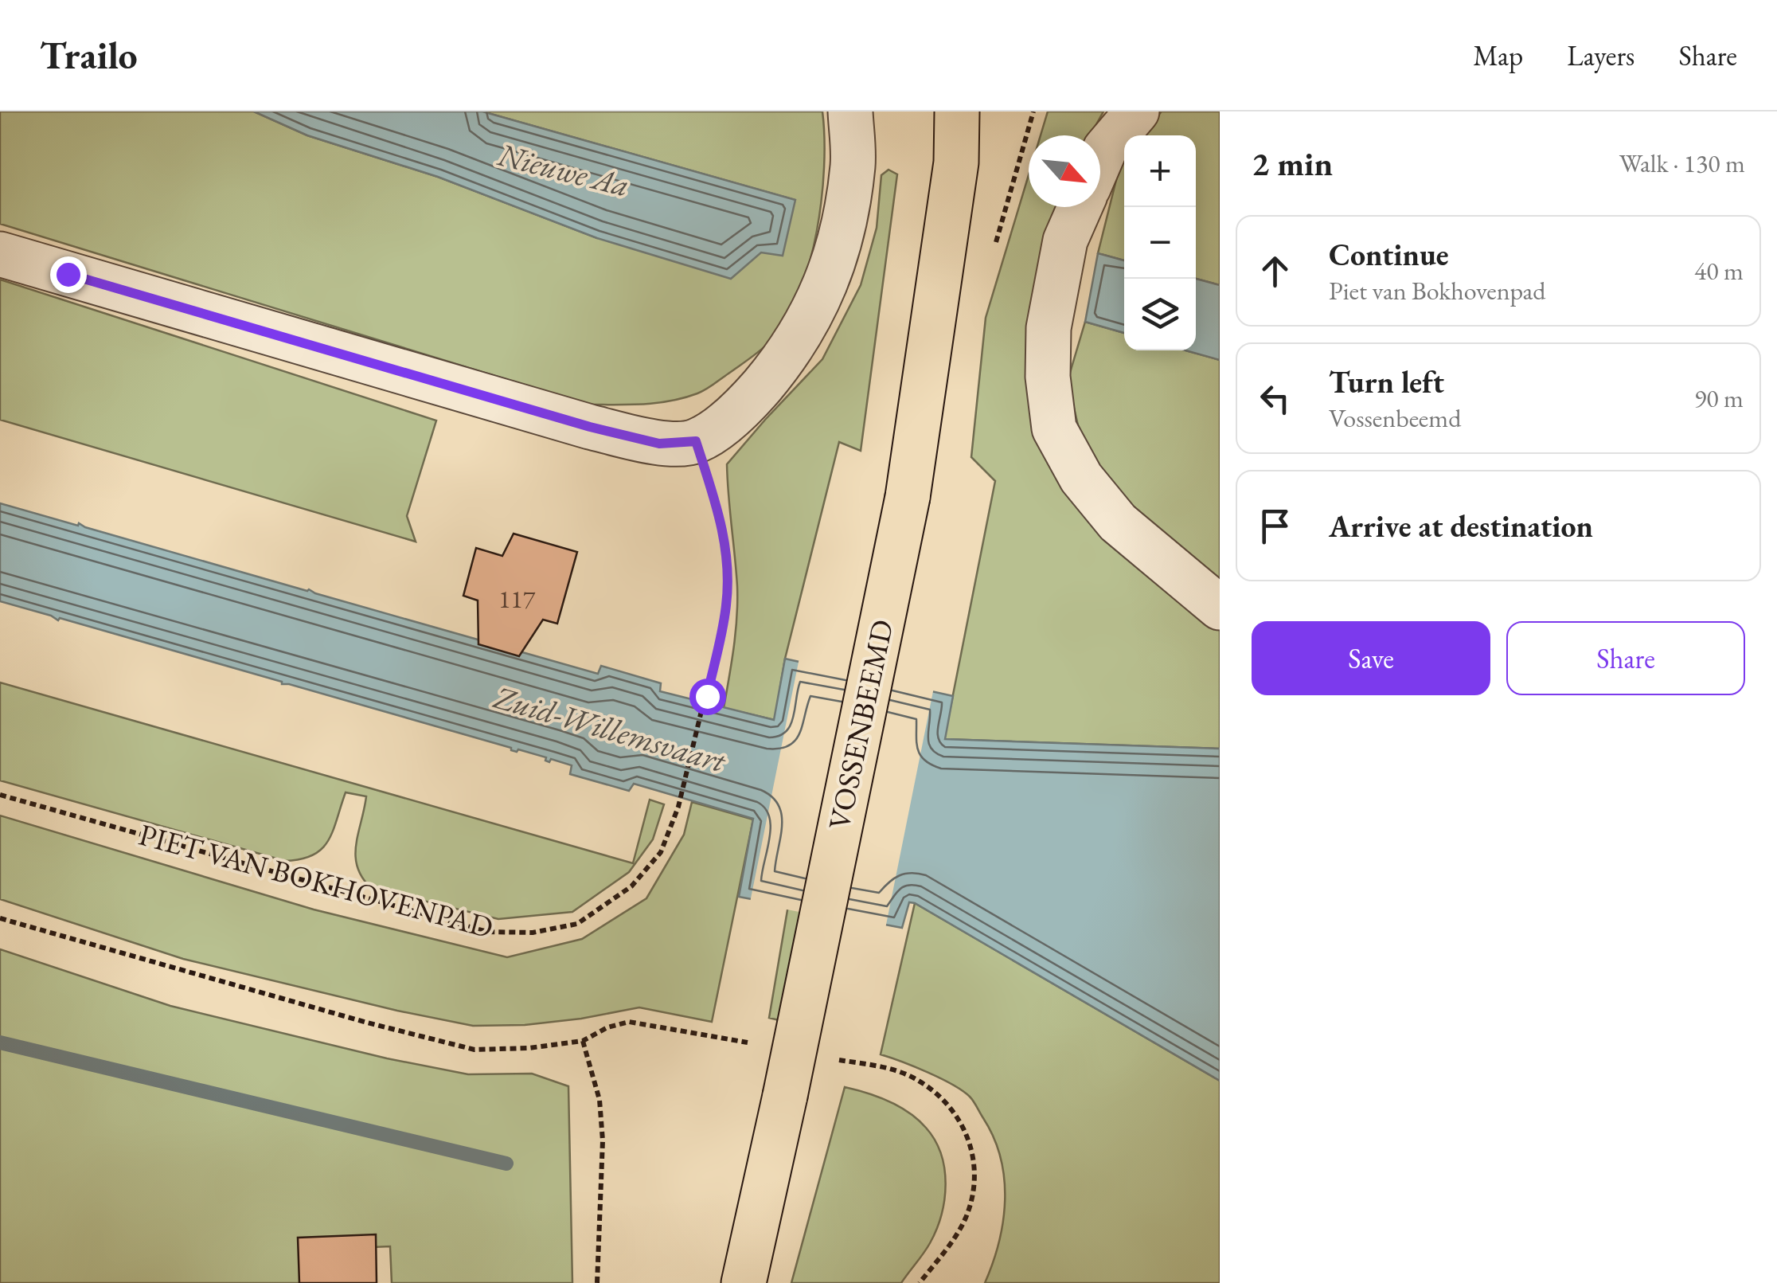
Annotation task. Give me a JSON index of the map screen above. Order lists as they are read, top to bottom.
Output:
{
  "streets": {
    "main road": ["VOSSENBEEMD"],
    "path": ["PIET VAN BOKHOVENPAD"]
  },
  "water": ["Nieuwe Aa", "Zuid-Willemsvaart"],
  "house_numbers": ["117"],
  "north": "bottom right",
  "page": {
    "header": "Trailo",
    "nav": ["Map", "Layers", "Share"],
    "heading": ["2 min", "Walk · 130 m"],
    "map_buttons": ["+", "−"],
    "list": [
      ["Continue", "Piet van Bokhovenpad", "40 m"],
      ["Turn left", "Vossenbeemd", "90 m"],
      "Arrive at destination"
    ],
    "buttons": ["Save", "Share"]
  }
}
